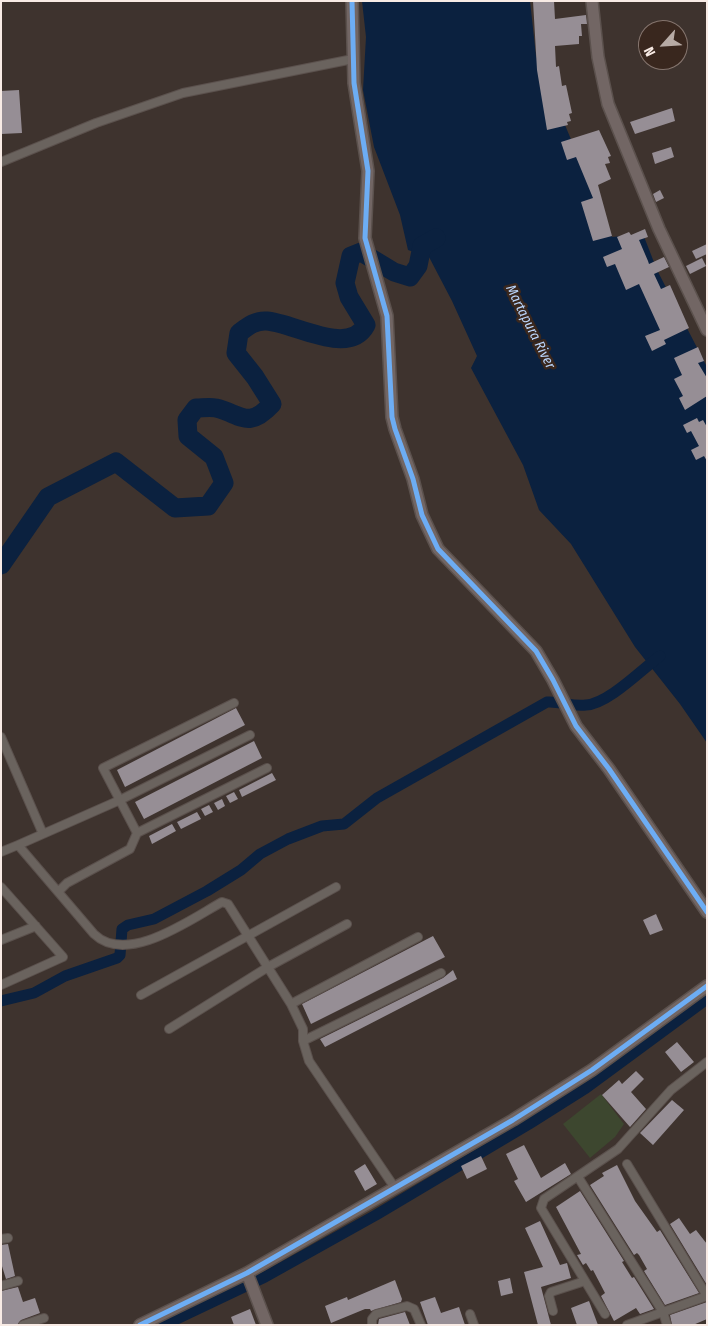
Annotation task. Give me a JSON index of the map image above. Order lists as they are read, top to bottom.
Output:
{
  "water": ["Martapura River"],
  "north": "bottom left"
}
